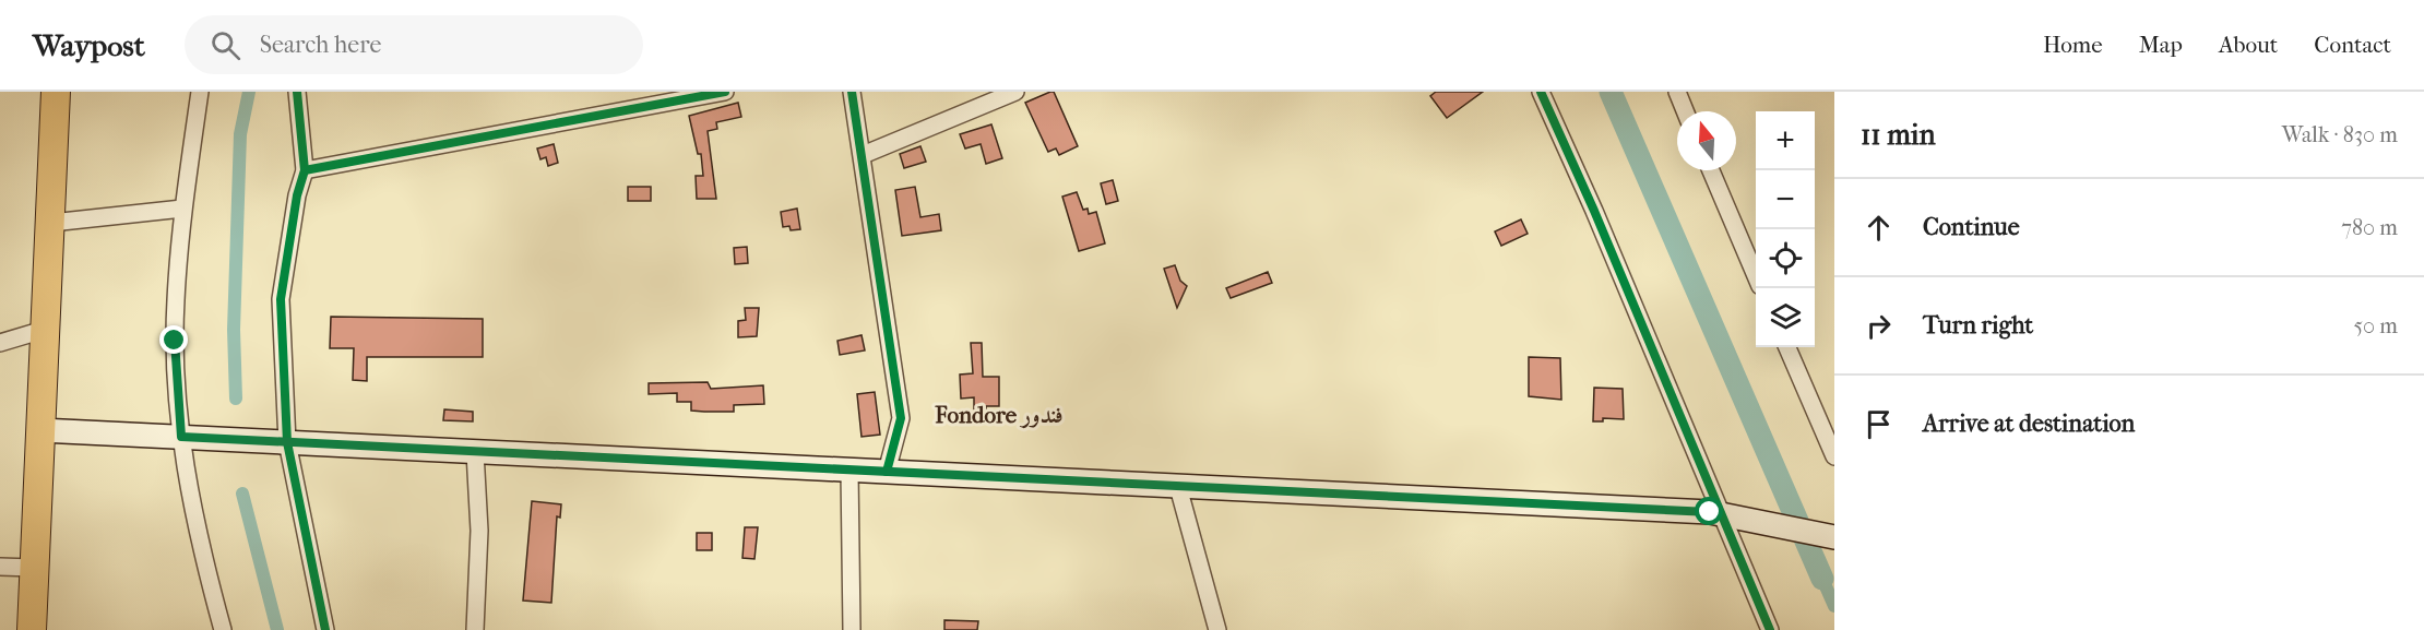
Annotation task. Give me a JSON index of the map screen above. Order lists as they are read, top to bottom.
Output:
{
  "districts": ["Fondore فندور"],
  "north": "top",
  "page": {
    "header": "Waypost",
    "search": "Search here",
    "nav": [
      "Home",
      "Map",
      "About",
      "Contact"
    ],
    "heading": ["11 min", "Walk · 830 m"],
    "map_buttons": ["+", "−"],
    "list": [
      ["Continue", "780 m"],
      ["Turn right", "50 m"],
      "Arrive at destination"
    ]
  }
}
